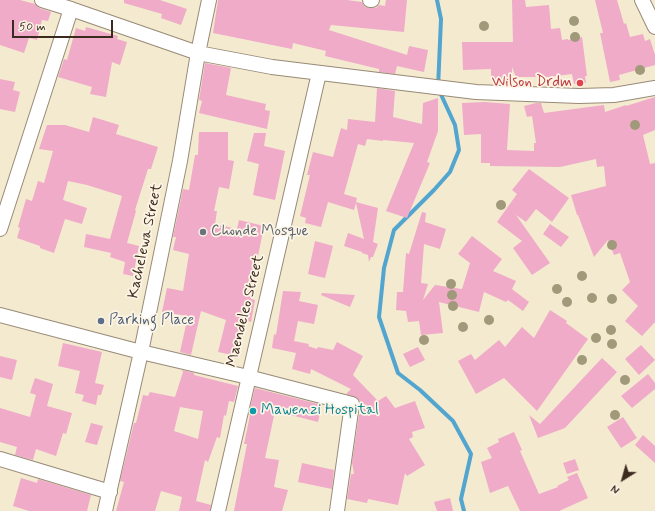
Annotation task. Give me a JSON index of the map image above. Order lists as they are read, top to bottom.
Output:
{
  "streets": {
    "street": ["Kachelewa Street", "Maendeleo Street"]
  },
  "places": [
    "Wilson Drdm",
    "Chonde Mosque",
    "Parking Place",
    "Mawenzi Hospital"
  ],
  "scale_bar": "50 m",
  "north": "bottom left"
}
